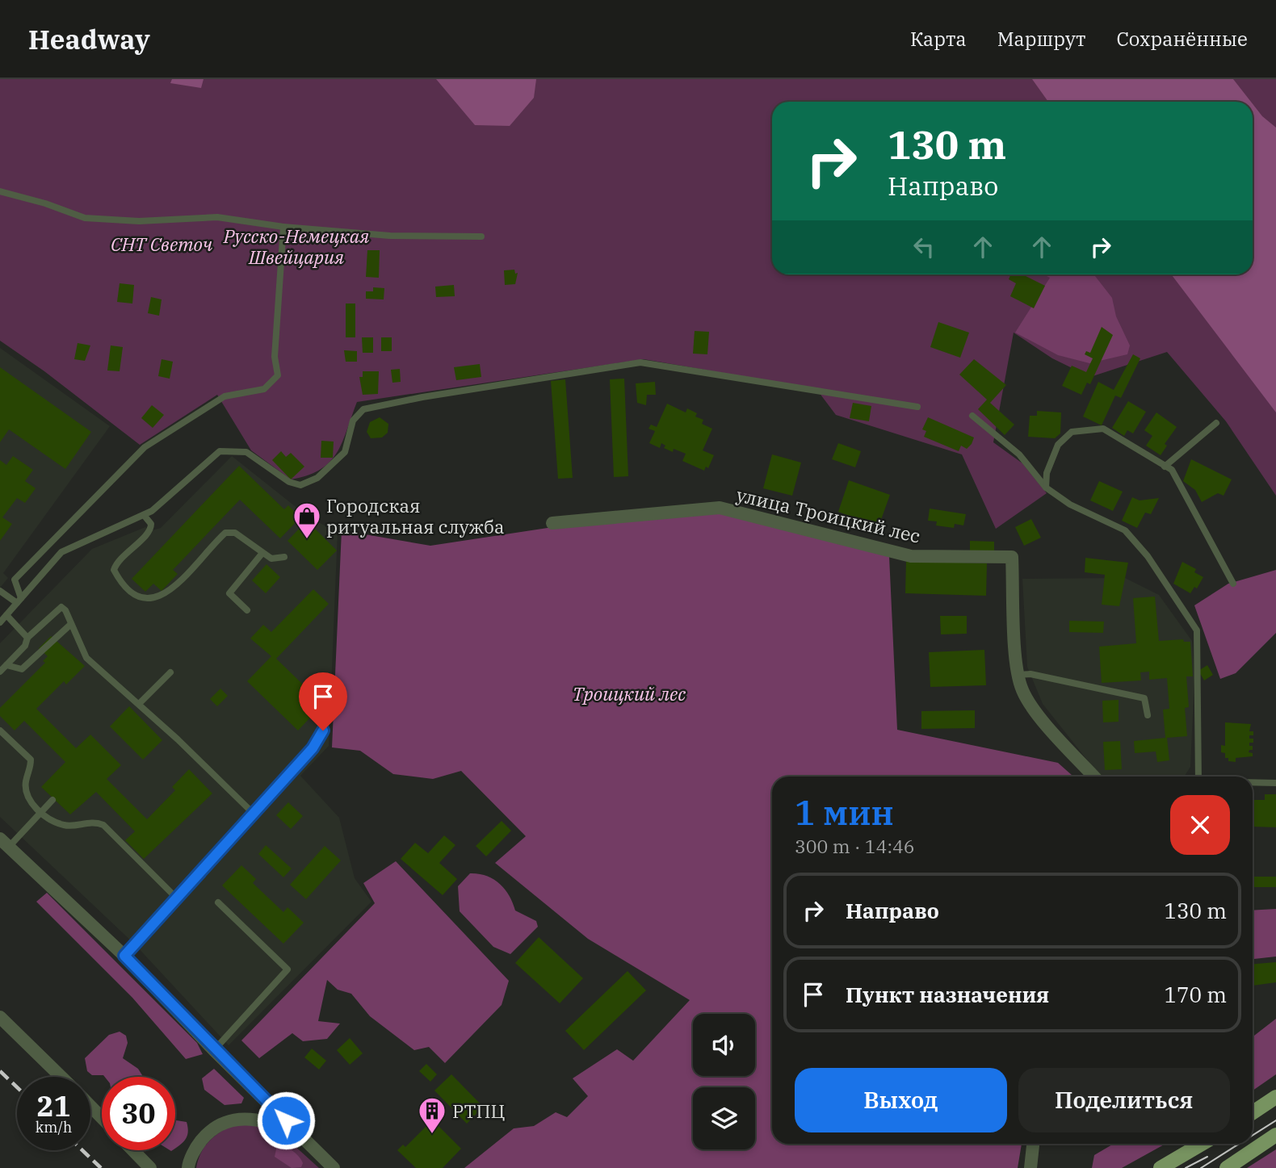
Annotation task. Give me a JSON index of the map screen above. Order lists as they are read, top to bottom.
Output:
{
  "streets": {
    "street": ["улица Троицкий лес"]
  },
  "parks": ["Русско-Немецкая Швейцария", "СНТ Светоч", "Троицкий лес"],
  "places": {
    "shop": ["Городская ритуальная служба"],
    "building": ["РТПЦ"]
  },
  "page": {
    "header": "Headway",
    "nav": ["Карта", "Маршрут", "Сохранённые"],
    "turn": ["130 m", "Направо"],
    "heading": ["1 мин", "300 m · 14:46"],
    "list": [
      {
        "name": "Направо",
        "value": "130 m"
      },
      {
        "name": "Пункт назначения",
        "value": "170 m"
      }
    ],
    "buttons": ["Выход", "Поделиться"],
    "speed": "21 km/h",
    "limit": "30"
  }
}
